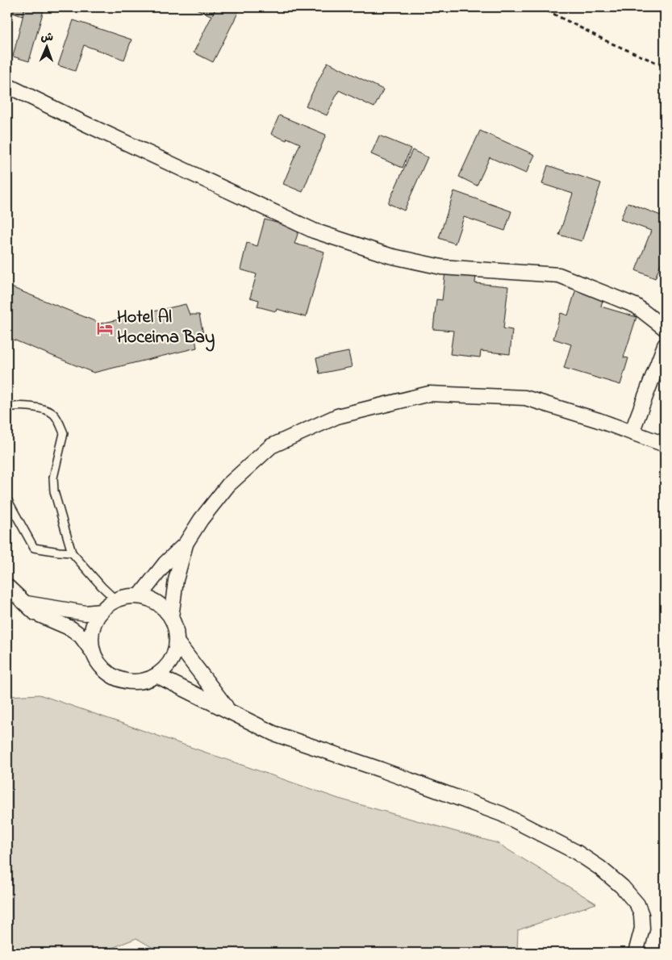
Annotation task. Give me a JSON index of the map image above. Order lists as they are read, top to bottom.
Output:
{
  "places": {
    "hotel": ["Hotel Al Hoceima Bay"]
  },
  "north": "top"
}
